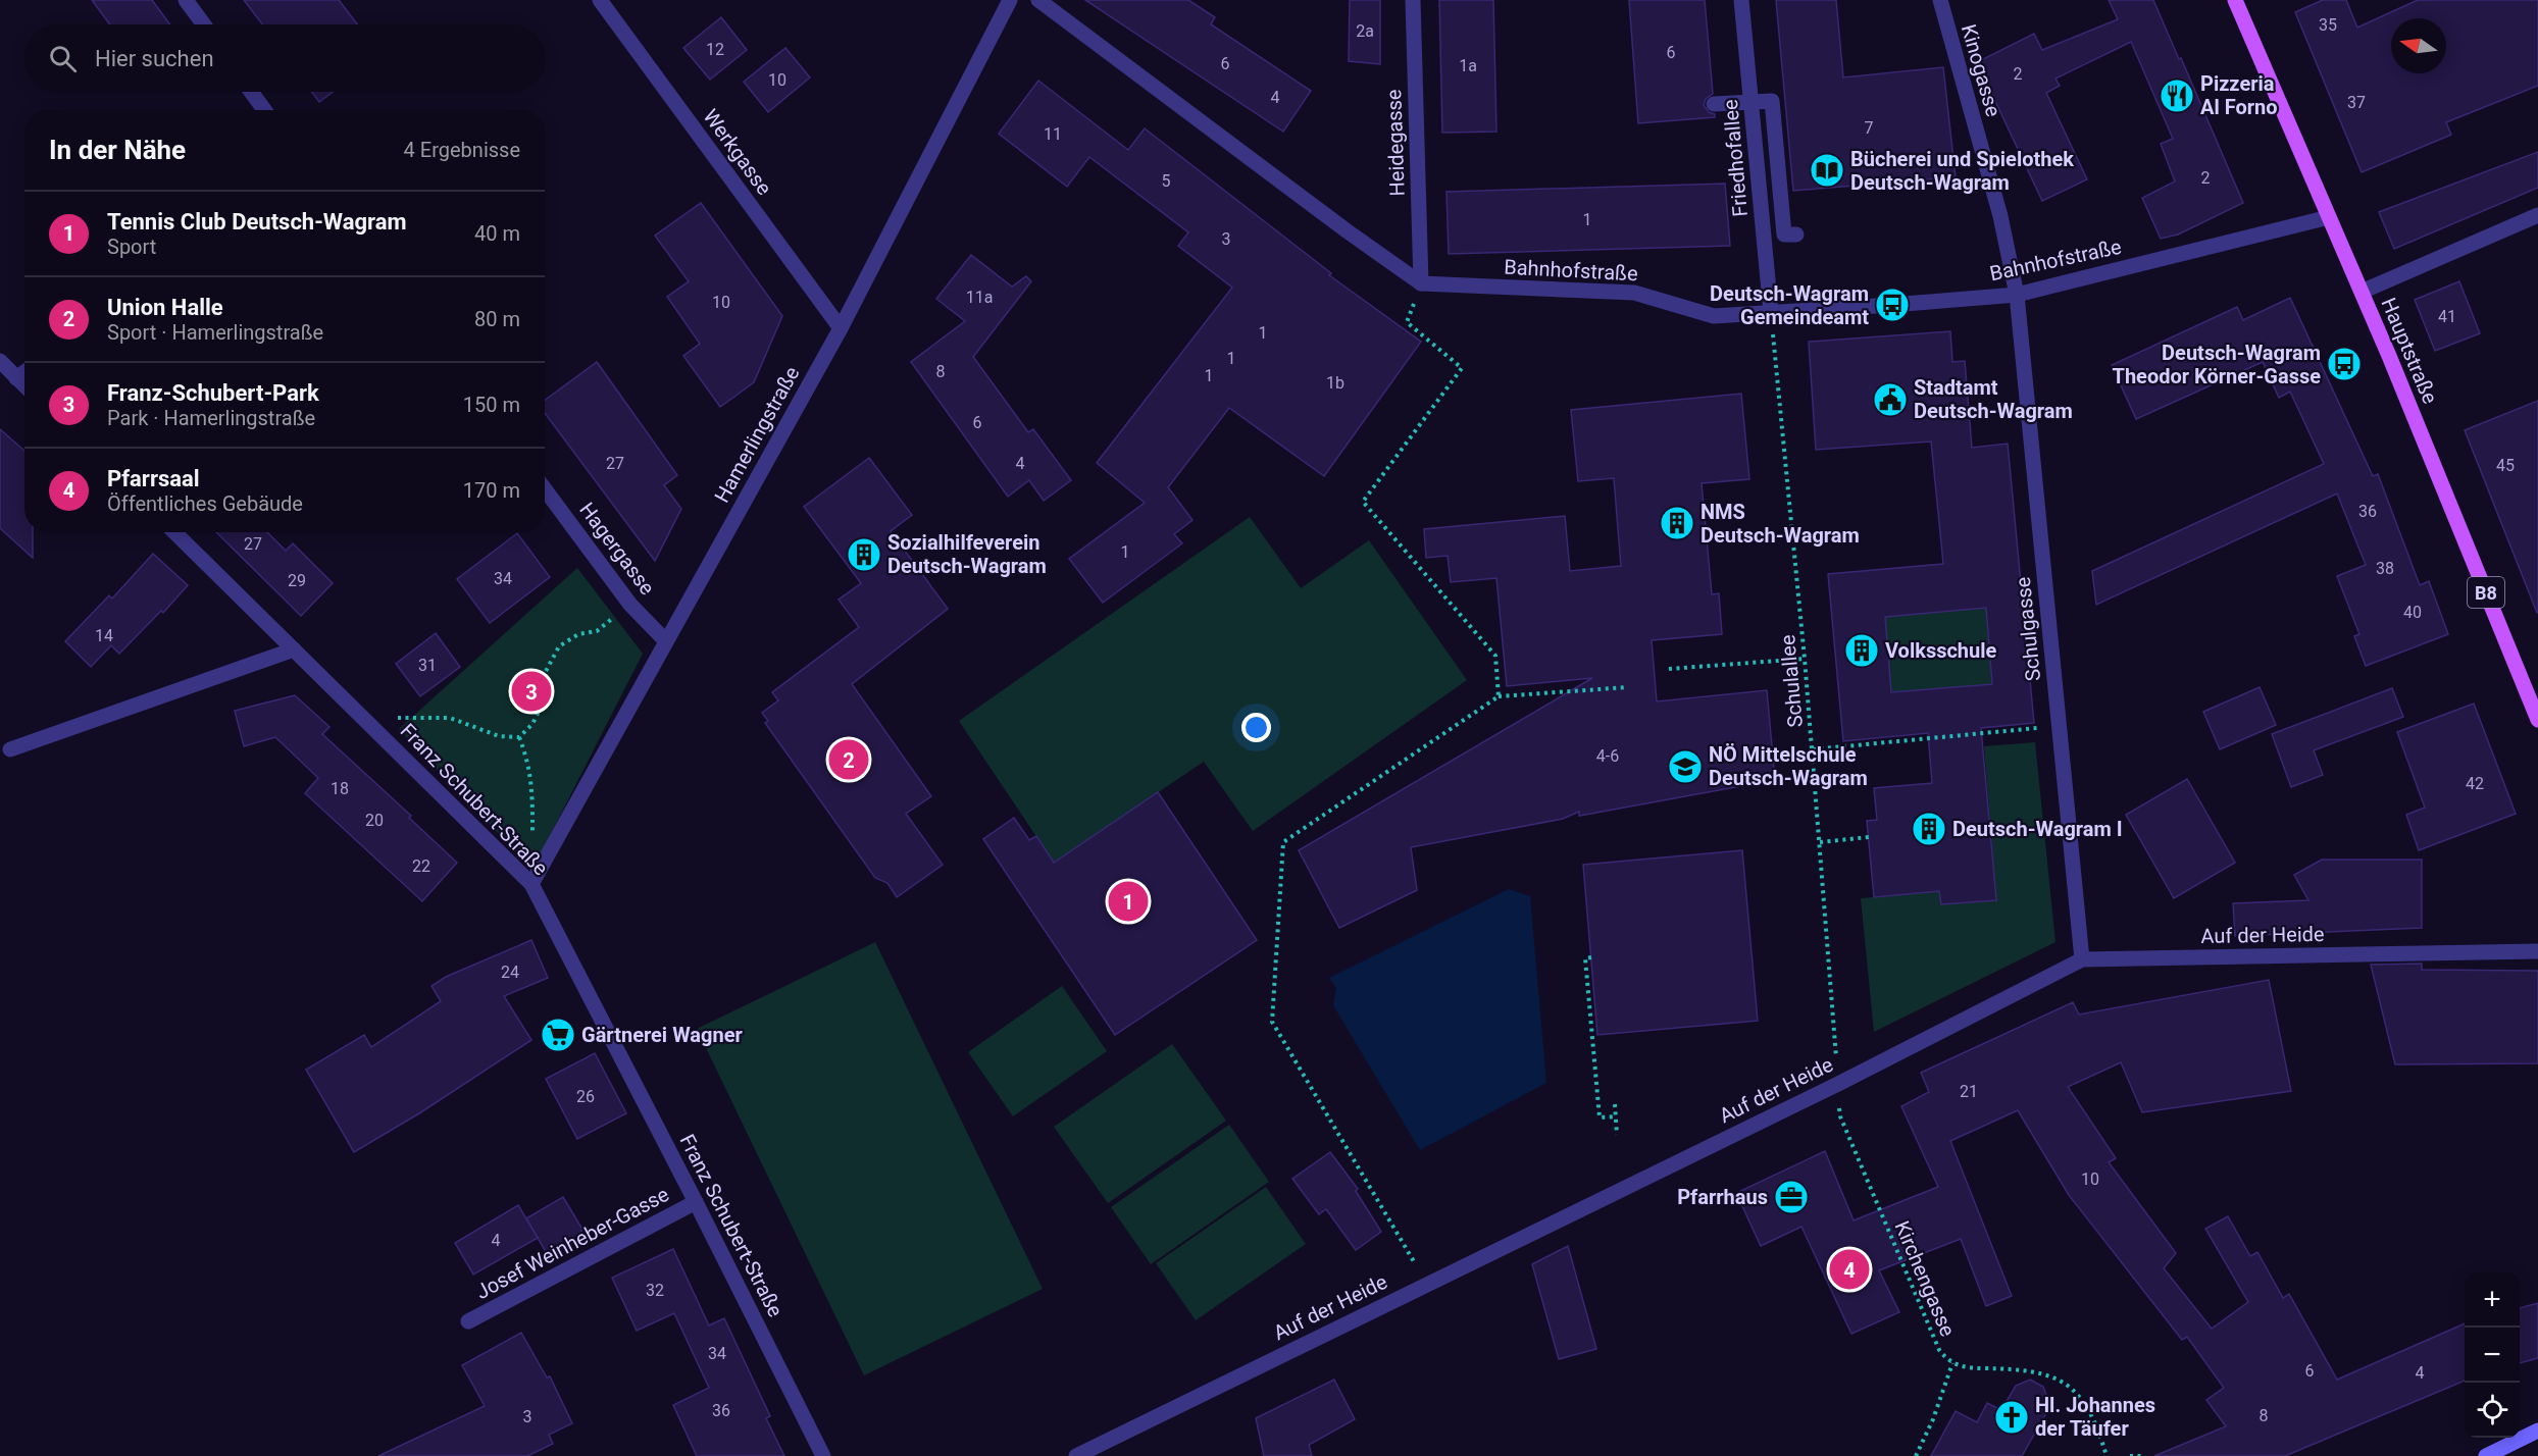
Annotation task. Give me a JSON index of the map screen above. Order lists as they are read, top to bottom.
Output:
{
  "streets": {
    "main road": ["Hauptstraße", "B8"],
    "street": [
      "Kinogasse",
      "Heidegasse",
      "Werkgasse",
      "Friedhofallee",
      "Bahnhofstraße",
      "Hamerlingstraße",
      "Hagergasse",
      "Schulgasse",
      "Franz Schubert-Straße",
      "Auf der Heide",
      "Josef Weinheber-Gasse"
    ],
    "path": ["Schulallee", "Kirchengasse"]
  },
  "crossings": [
    ["Kinogasse", "Bahnhofstraße"],
    ["Kinogasse", "Schulgasse"],
    ["Heidegasse", "Bahnhofstraße"],
    ["Werkgasse", "Hamerlingstraße"],
    ["Friedhofallee", "Bahnhofstraße"],
    ["Friedhofallee", "Schulallee"],
    ["Bahnhofstraße", "Hauptstraße"],
    ["Bahnhofstraße", "Schulgasse"],
    ["Bahnhofstraße", "Schulallee"],
    ["Hamerlingstraße", "Hagergasse"],
    ["Hamerlingstraße", "Franz Schubert-Straße"],
    ["Schulgasse", "Auf der Heide"],
    ["Schulallee", "Auf der Heide"],
    ["Schulallee", "Kirchengasse"],
    ["Franz Schubert-Straße", "Josef Weinheber-Gasse"],
    ["Auf der Heide", "Kirchengasse"]
  ],
  "places": {
    "restaurant": ["Pizzeria Al Forno"],
    "library": ["Bücherei und Spielothek Deutsch-Wagram"],
    "bus stop": ["Deutsch-Wagram Gemeindeamt", "Deutsch-Wagram Theodor Körner-Gasse"],
    "public building": ["Stadtamt Deutsch-Wagram"],
    "building": [
      "NMS Deutsch-Wagram",
      "Sozialhilfeverein Deutsch-Wagram",
      "Volksschule",
      "Deutsch-Wagram I"
    ],
    "school or university": ["NÖ Mittelschule Deutsch-Wagram"],
    "supermarket": ["Gärtnerei Wagner"],
    "office": ["Pfarrhaus"],
    "church": ["Hl. Johannes der Täufer"]
  },
  "house_numbers": [
    "35",
    "2a",
    "12",
    "6",
    "6",
    "1a",
    "2",
    "10",
    "4",
    "37",
    "7",
    "11",
    "2",
    "5",
    "1",
    "3",
    "11a",
    "10",
    "41",
    "1",
    "1",
    "8",
    "1",
    "1b",
    "6",
    "27",
    "4",
    "45",
    "36",
    "27",
    "1",
    "38",
    "34",
    "29",
    "40",
    "14",
    "31",
    "4-6",
    "42",
    "18",
    "20",
    "22",
    "24",
    "21",
    "26",
    "10",
    "4",
    "32",
    "34",
    "6",
    "4",
    "36",
    "8",
    "3"
  ],
  "north": "left",
  "page": {
    "search": "Hier suchen",
    "heading": ["In der Nähe", "4 Ergebnisse"],
    "list": [
      {
        "mark": "1",
        "name": "Tennis Club Deutsch-Wagram",
        "note": "Sport",
        "value": "40 m"
      },
      {
        "mark": "2",
        "name": "Union Halle",
        "note": "Sport · Hamerlingstraße",
        "value": "80 m"
      },
      {
        "mark": "3",
        "name": "Franz-Schubert-Park",
        "note": "Park · Hamerlingstraße",
        "value": "150 m"
      },
      {
        "mark": "4",
        "name": "Pfarrsaal",
        "note": "Öffentliches Gebäude",
        "value": "170 m"
      }
    ],
    "pins": [
      "3",
      "2",
      "1",
      "4"
    ],
    "map_buttons": ["+", "−"]
  }
}
